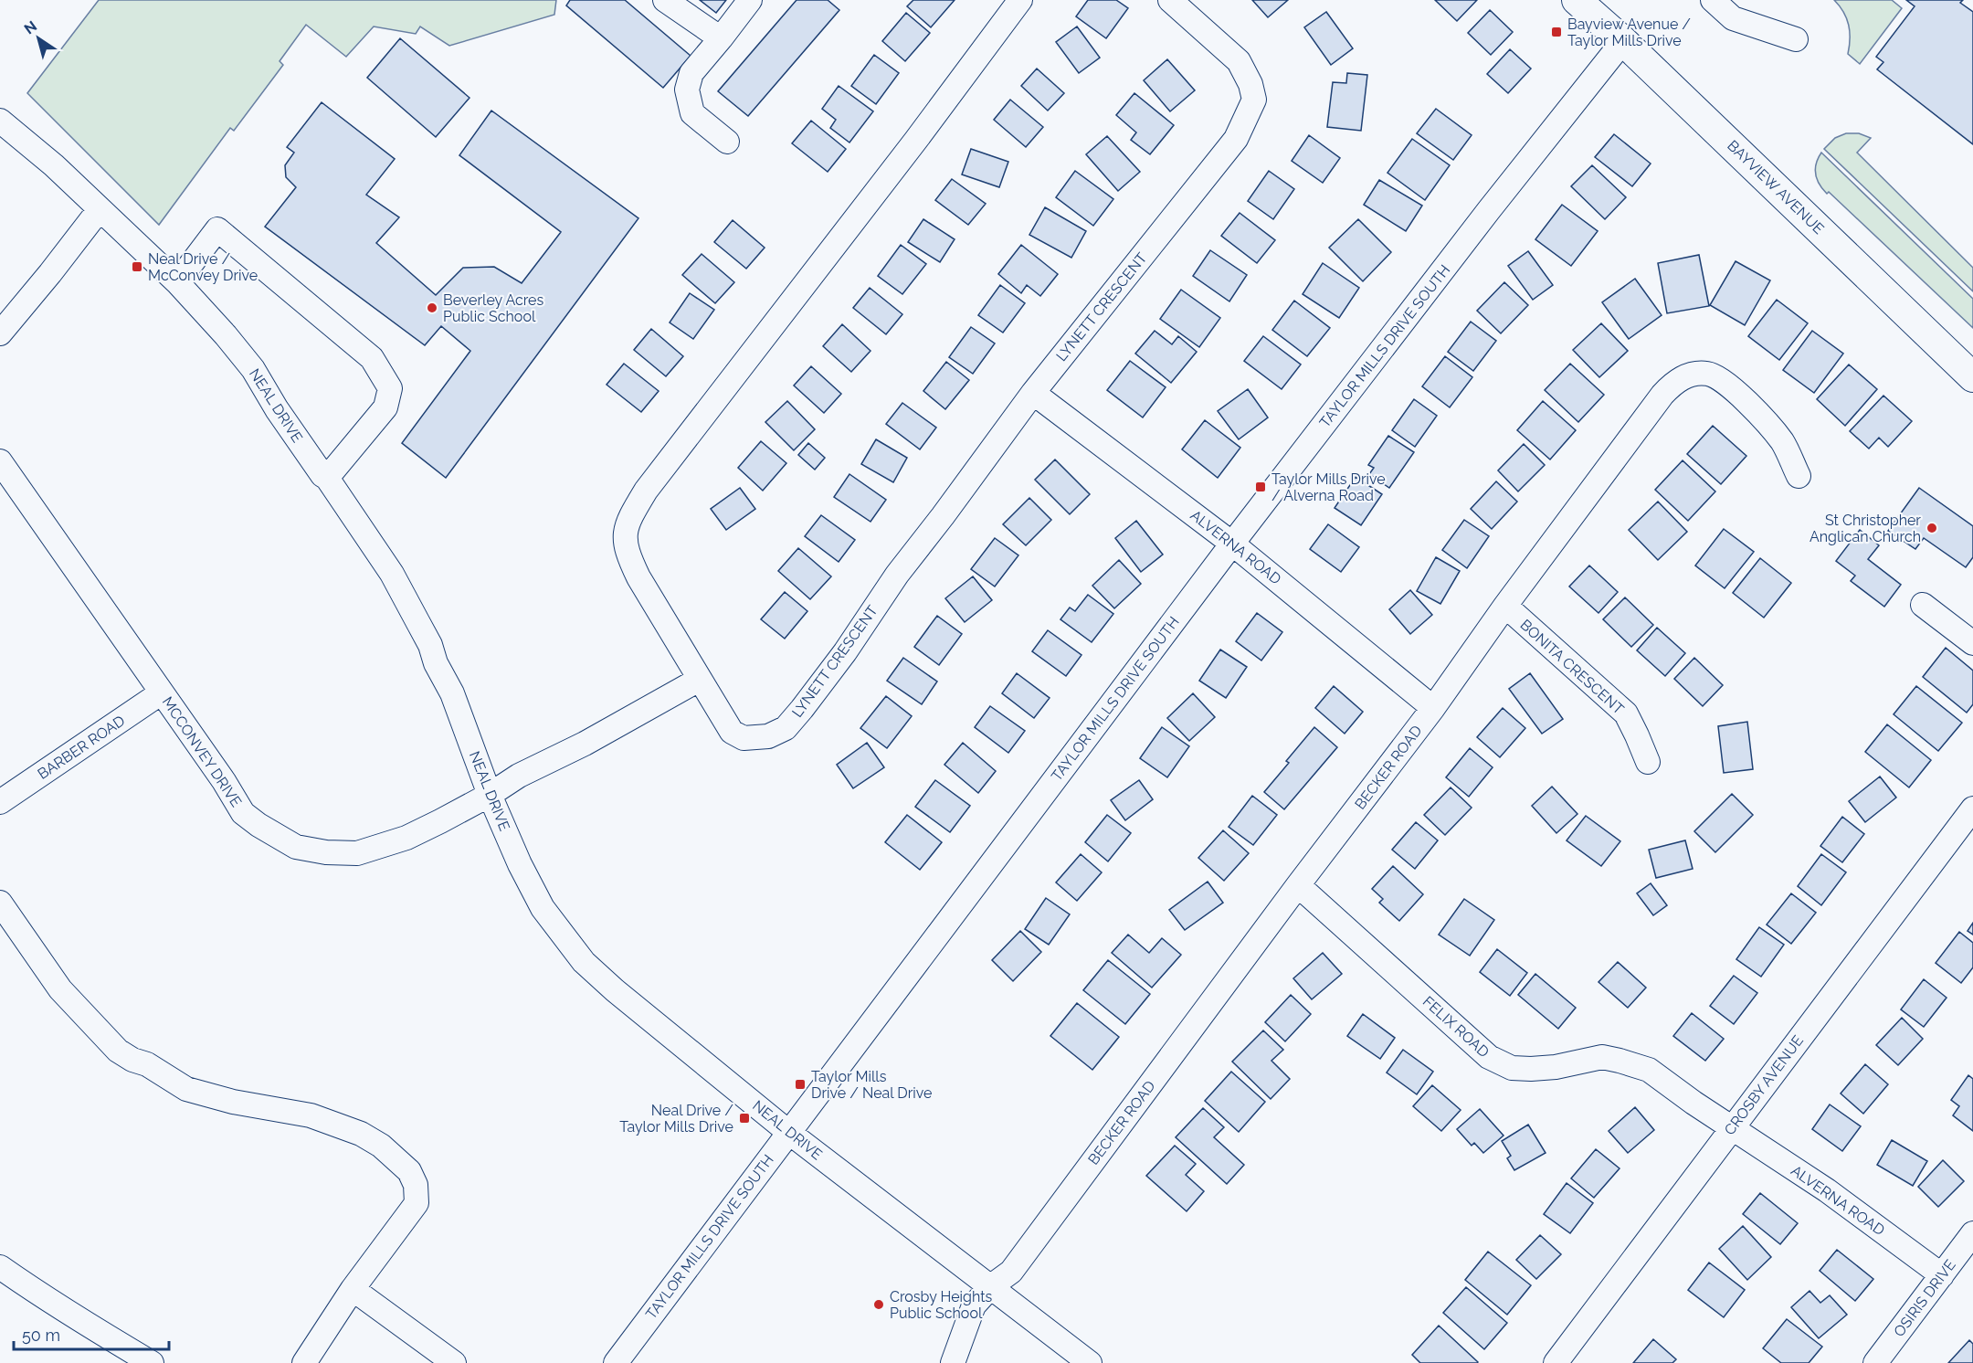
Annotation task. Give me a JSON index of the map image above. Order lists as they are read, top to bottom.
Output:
{
  "streets": {
    "main road": ["BAYVIEW AVENUE"],
    "street": [
      "LYNETT CRESCENT",
      "TAYLOR MILLS DRIVE SOUTH",
      "NEAL DRIVE",
      "ALVERNA ROAD",
      "BONITA CRESCENT",
      "BARBER ROAD",
      "MCCONVEY DRIVE",
      "BECKER ROAD",
      "FELIX ROAD",
      "CROSBY AVENUE",
      "OSIRIS DRIVE"
    ]
  },
  "crossings": [
    ["BAYVIEW AVENUE", "TAYLOR MILLS DRIVE SOUTH"],
    ["LYNETT CRESCENT", "ALVERNA ROAD"],
    ["LYNETT CRESCENT", "MCCONVEY DRIVE"],
    ["TAYLOR MILLS DRIVE SOUTH", "NEAL DRIVE"],
    ["TAYLOR MILLS DRIVE SOUTH", "ALVERNA ROAD"],
    ["NEAL DRIVE", "MCCONVEY DRIVE"],
    ["NEAL DRIVE", "BECKER ROAD"],
    ["ALVERNA ROAD", "BECKER ROAD"],
    ["ALVERNA ROAD", "FELIX ROAD"],
    ["ALVERNA ROAD", "CROSBY AVENUE"],
    ["ALVERNA ROAD", "OSIRIS DRIVE"],
    ["BONITA CRESCENT", "BECKER ROAD"],
    ["BARBER ROAD", "MCCONVEY DRIVE"],
    ["BECKER ROAD", "FELIX ROAD"],
    ["FELIX ROAD", "CROSBY AVENUE"]
  ],
  "places": {
    "transit": [
      "Bayview Avenue / Taylor Mills Drive",
      "Neal Drive / McConvey Drive",
      "Taylor Mills Drive / Alverna Road",
      "Taylor Mills Drive / Neal Drive",
      "Neal Drive / Taylor Mills Drive"
    ],
    "other": ["Beverley Acres Public School", "St Christopher Anglican Church", "Crosby Heights Public School"]
  },
  "scale_bar": "50 m",
  "north": "top left"
}
